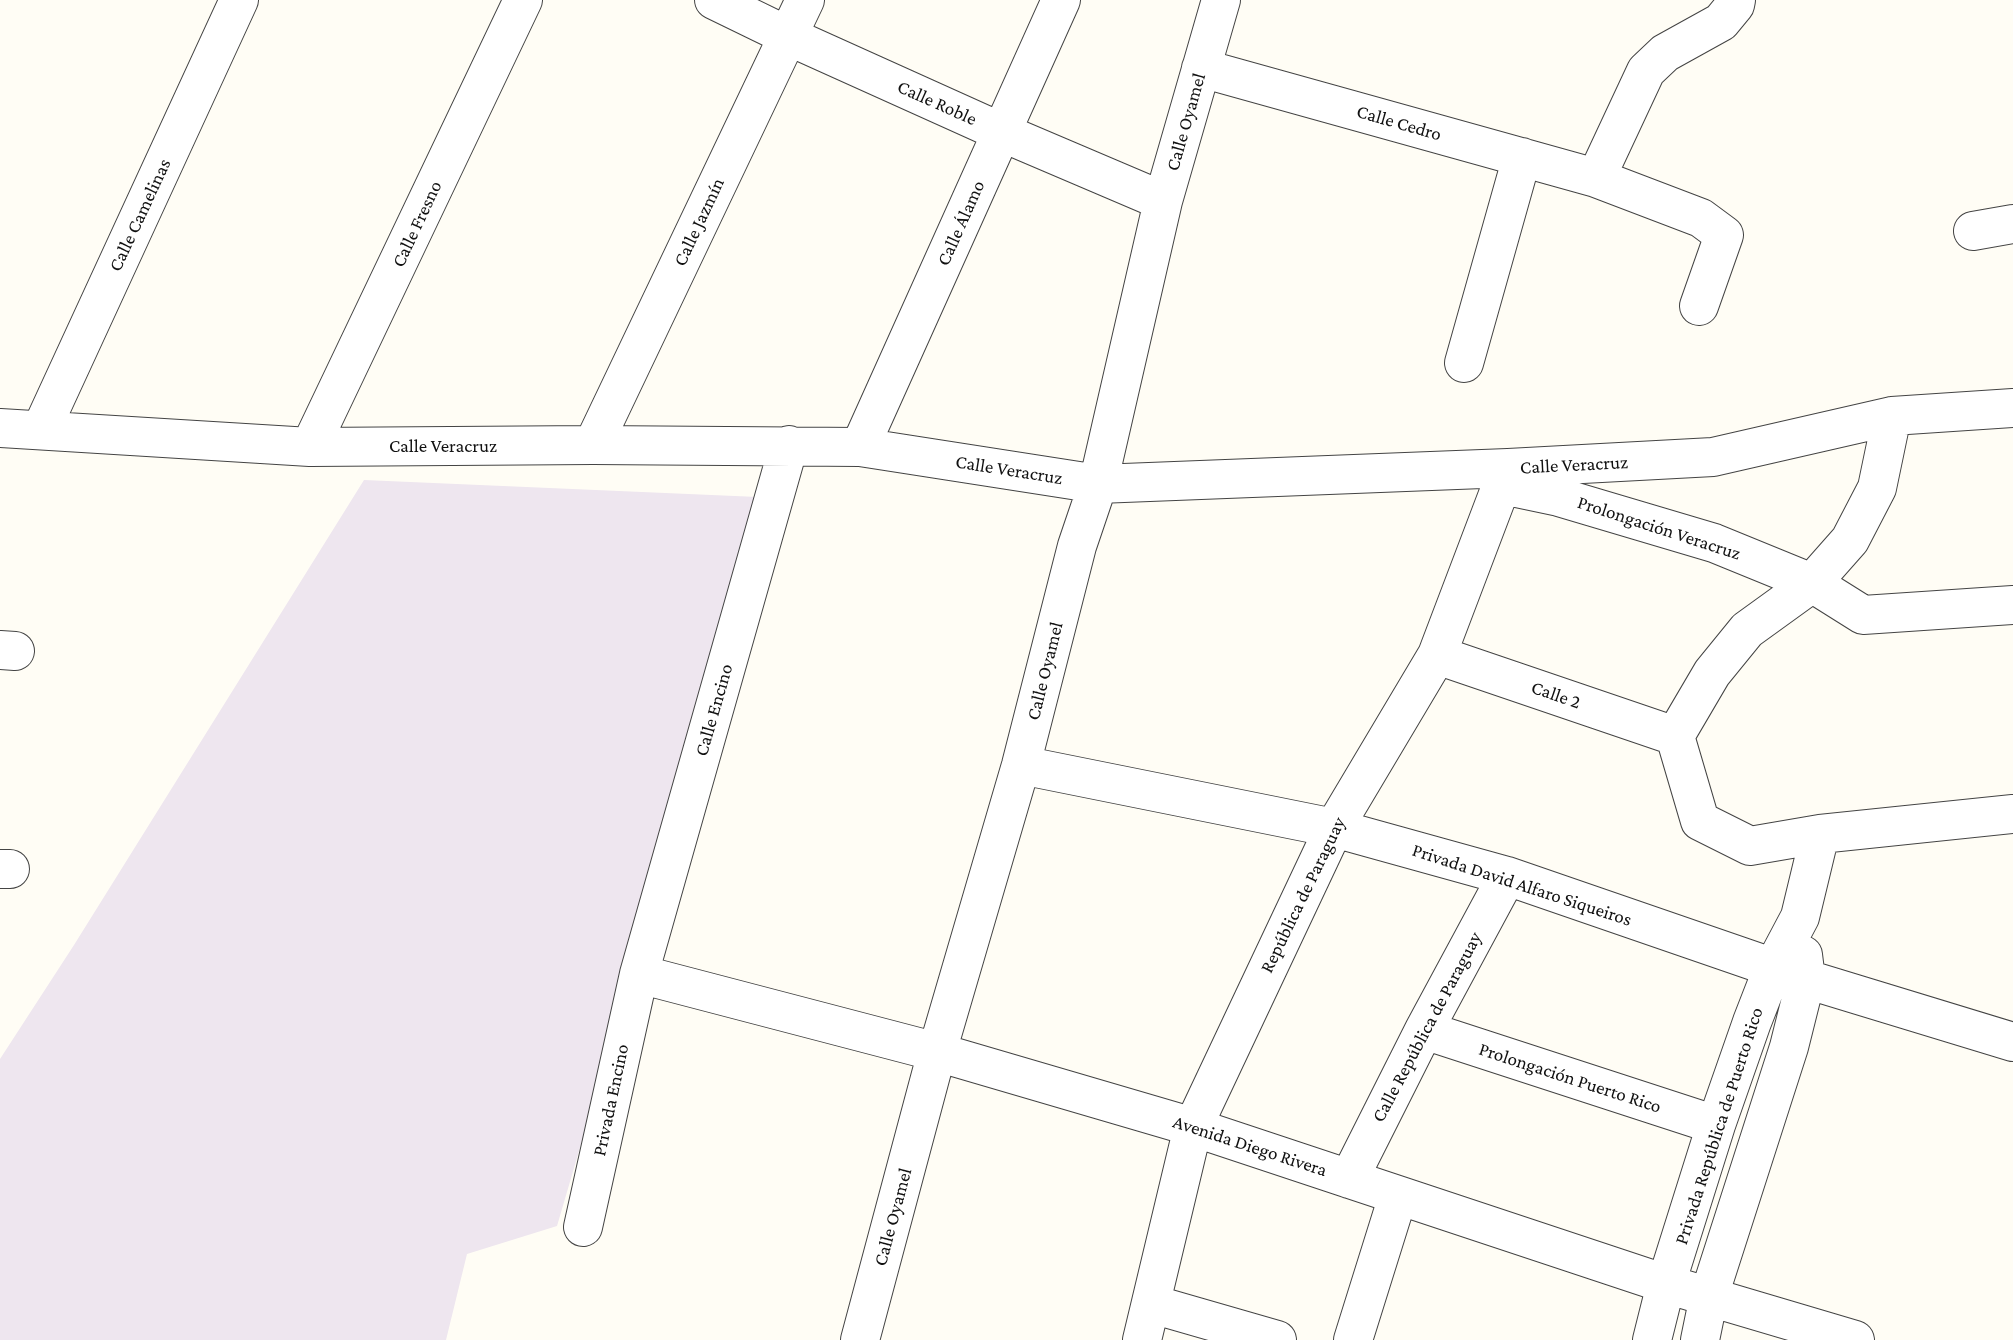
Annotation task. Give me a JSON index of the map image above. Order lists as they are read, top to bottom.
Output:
{
  "streets": {
    "street": [
      "Calle Roble",
      "Calle Oyamel",
      "Calle Cedro",
      "Calle Camelinas",
      "Calle Jazmín",
      "Calle Álamo",
      "Calle Fresno",
      "Calle Veracruz",
      "Prolongación Veracruz",
      "Calle 2",
      "Calle Encino",
      "Privada David Alfaro Siqueiros",
      "República de Paraguay",
      "Calle República de Paraguay",
      "Prolongación Puerto Rico",
      "Privada Encino",
      "Privada República de Puerto Rico",
      "Avenida Diego Rivera"
    ]
  },
  "crossings": [
    ["Calle Roble", "Calle Oyamel"],
    ["Calle Roble", "Calle Jazmín"],
    ["Calle Roble", "Calle Álamo"],
    ["Calle Oyamel", "Calle Cedro"],
    ["Calle Oyamel", "Calle Veracruz"],
    ["Calle Oyamel", "Privada David Alfaro Siqueiros"],
    ["Calle Oyamel", "Avenida Diego Rivera"],
    ["Calle Camelinas", "Calle Veracruz"],
    ["Calle Jazmín", "Calle Veracruz"],
    ["Calle Álamo", "Calle Veracruz"],
    ["Calle Fresno", "Calle Veracruz"],
    ["Calle Veracruz", "Prolongación Veracruz"],
    ["Calle Veracruz", "Calle Encino"],
    ["Calle Veracruz", "República de Paraguay"],
    ["Prolongación Veracruz", "República de Paraguay"],
    ["Calle 2", "República de Paraguay"],
    ["Calle Encino", "Privada Encino"],
    ["Calle Encino", "Avenida Diego Rivera"],
    ["Privada David Alfaro Siqueiros", "República de Paraguay"],
    ["Privada David Alfaro Siqueiros", "Calle República de Paraguay"],
    ["Privada David Alfaro Siqueiros", "Privada República de Puerto Rico"],
    ["República de Paraguay", "Avenida Diego Rivera"],
    ["Calle República de Paraguay", "Prolongación Puerto Rico"],
    ["Calle República de Paraguay", "Avenida Diego Rivera"],
    ["Prolongación Puerto Rico", "Privada República de Puerto Rico"],
    ["Privada Encino", "Avenida Diego Rivera"],
    ["Privada República de Puerto Rico", "Avenida Diego Rivera"]
  ]
}
